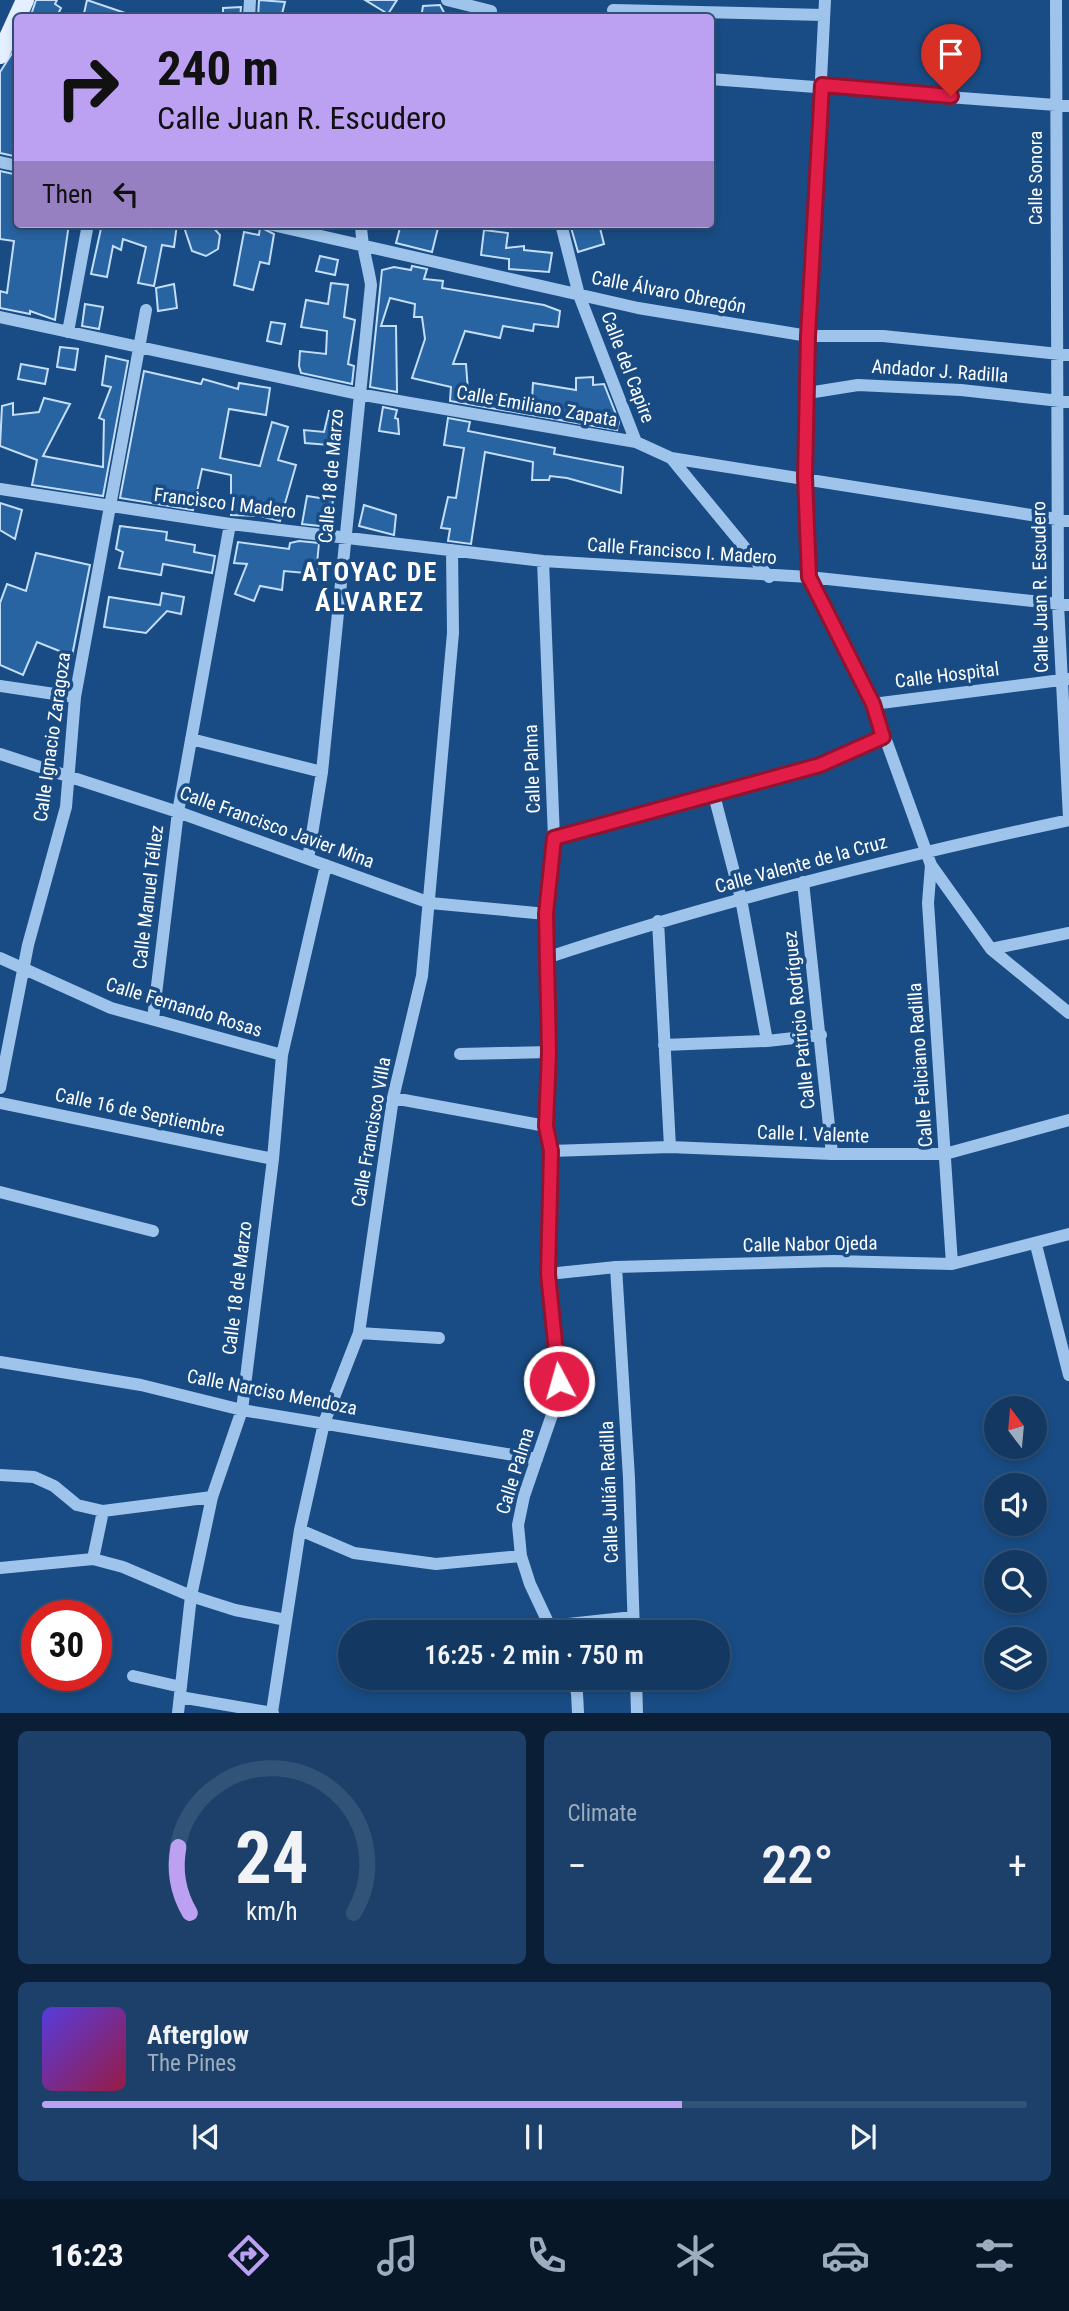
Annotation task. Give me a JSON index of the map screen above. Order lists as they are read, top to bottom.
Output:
{
  "streets": {
    "street": [
      "Calle Sonora",
      "Calle Álvaro Obregón",
      "Calle del Capire",
      "Andador J. Radilla",
      "Calle Emiliano Zapata",
      "Calle 18 de Marzo",
      "Francisco I Madero",
      "Calle Francisco I. Madero",
      "Calle Juan R. Escudero",
      "Calle Hospital",
      "Calle Ignacio Zaragoza",
      "Calle Palma",
      "Calle Francisco Javier Mina",
      "Calle Valente de la Cruz",
      "Calle Manuel Téllez",
      "Calle Fernando Rosas",
      "Calle Patricio Rodríguez",
      "Calle Feliciano Radilla",
      "Calle 16 de Septiembre",
      "Calle Francisco Villa",
      "Calle I. Valente",
      "Calle Nabor Ojeda",
      "Calle Narciso Mendoza",
      "Calle Julián Radilla"
    ]
  },
  "crossings": [
    ["Calle Sonora", "Calle Álvaro Obregón"],
    ["Calle Sonora", "Calle Juan R. Escudero"],
    ["Calle Álvaro Obregón", "Calle del Capire"],
    ["Calle Álvaro Obregón", "Calle 18 de Marzo"],
    ["Calle Álvaro Obregón", "Calle Juan R. Escudero"],
    ["Calle del Capire", "Calle Emiliano Zapata"],
    ["Andador J. Radilla", "Calle Juan R. Escudero"],
    ["Calle Emiliano Zapata", "Calle 18 de Marzo"],
    ["Calle Emiliano Zapata", "Calle Juan R. Escudero"],
    ["Calle Emiliano Zapata", "Calle Ignacio Zaragoza"],
    ["Calle 18 de Marzo", "Francisco I Madero"],
    ["Calle 18 de Marzo", "Calle Francisco Javier Mina"],
    ["Calle 18 de Marzo", "Calle Fernando Rosas"],
    ["Calle 18 de Marzo", "Calle 16 de Septiembre"],
    ["Calle 18 de Marzo", "Calle Narciso Mendoza"],
    ["Francisco I Madero", "Calle Francisco I. Madero"],
    ["Francisco I Madero", "Calle Ignacio Zaragoza"],
    ["Francisco I Madero", "Calle Palma"],
    ["Francisco I Madero", "Calle Manuel Téllez"],
    ["Francisco I Madero", "Calle Francisco Villa"],
    ["Calle Francisco I. Madero", "Calle Juan R. Escudero"],
    ["Calle Francisco I. Madero", "Calle Palma"],
    ["Calle Juan R. Escudero", "Calle Hospital"],
    ["Calle Juan R. Escudero", "Calle Valente de la Cruz"],
    ["Calle Ignacio Zaragoza", "Calle Francisco Javier Mina"],
    ["Calle Ignacio Zaragoza", "Calle Fernando Rosas"],
    ["Calle Palma", "Calle Francisco Javier Mina"],
    ["Calle Palma", "Calle Valente de la Cruz"],
    ["Calle Palma", "Calle I. Valente"],
    ["Calle Palma", "Calle Nabor Ojeda"],
    ["Calle Palma", "Calle Narciso Mendoza"],
    ["Calle Francisco Javier Mina", "Calle Manuel Téllez"],
    ["Calle Francisco Javier Mina", "Calle Francisco Villa"],
    ["Calle Valente de la Cruz", "Calle Patricio Rodríguez"],
    ["Calle Manuel Téllez", "Calle Fernando Rosas"],
    ["Calle Patricio Rodríguez", "Calle I. Valente"],
    ["Calle Feliciano Radilla", "Calle I. Valente"],
    ["Calle Feliciano Radilla", "Calle Nabor Ojeda"],
    ["Calle Francisco Villa", "Calle Narciso Mendoza"],
    ["Calle Nabor Ojeda", "Calle Julián Radilla"]
  ],
  "districts": ["ATOYAC DE ÁLVAREZ"],
  "north": "top",
  "page": {
    "turn": ["240 m", "Calle Juan R. Escudero"],
    "then": "Then",
    "limit": "30",
    "trip": "16:25 · 2 min · 750 m",
    "tile": "Climate",
    "heat": ["−", "22°", "+"],
    "song": ["Afterglow", "The Pines"],
    "tabs": "16:23",
    "gauge": ["24", "km/h"]
  }
}
